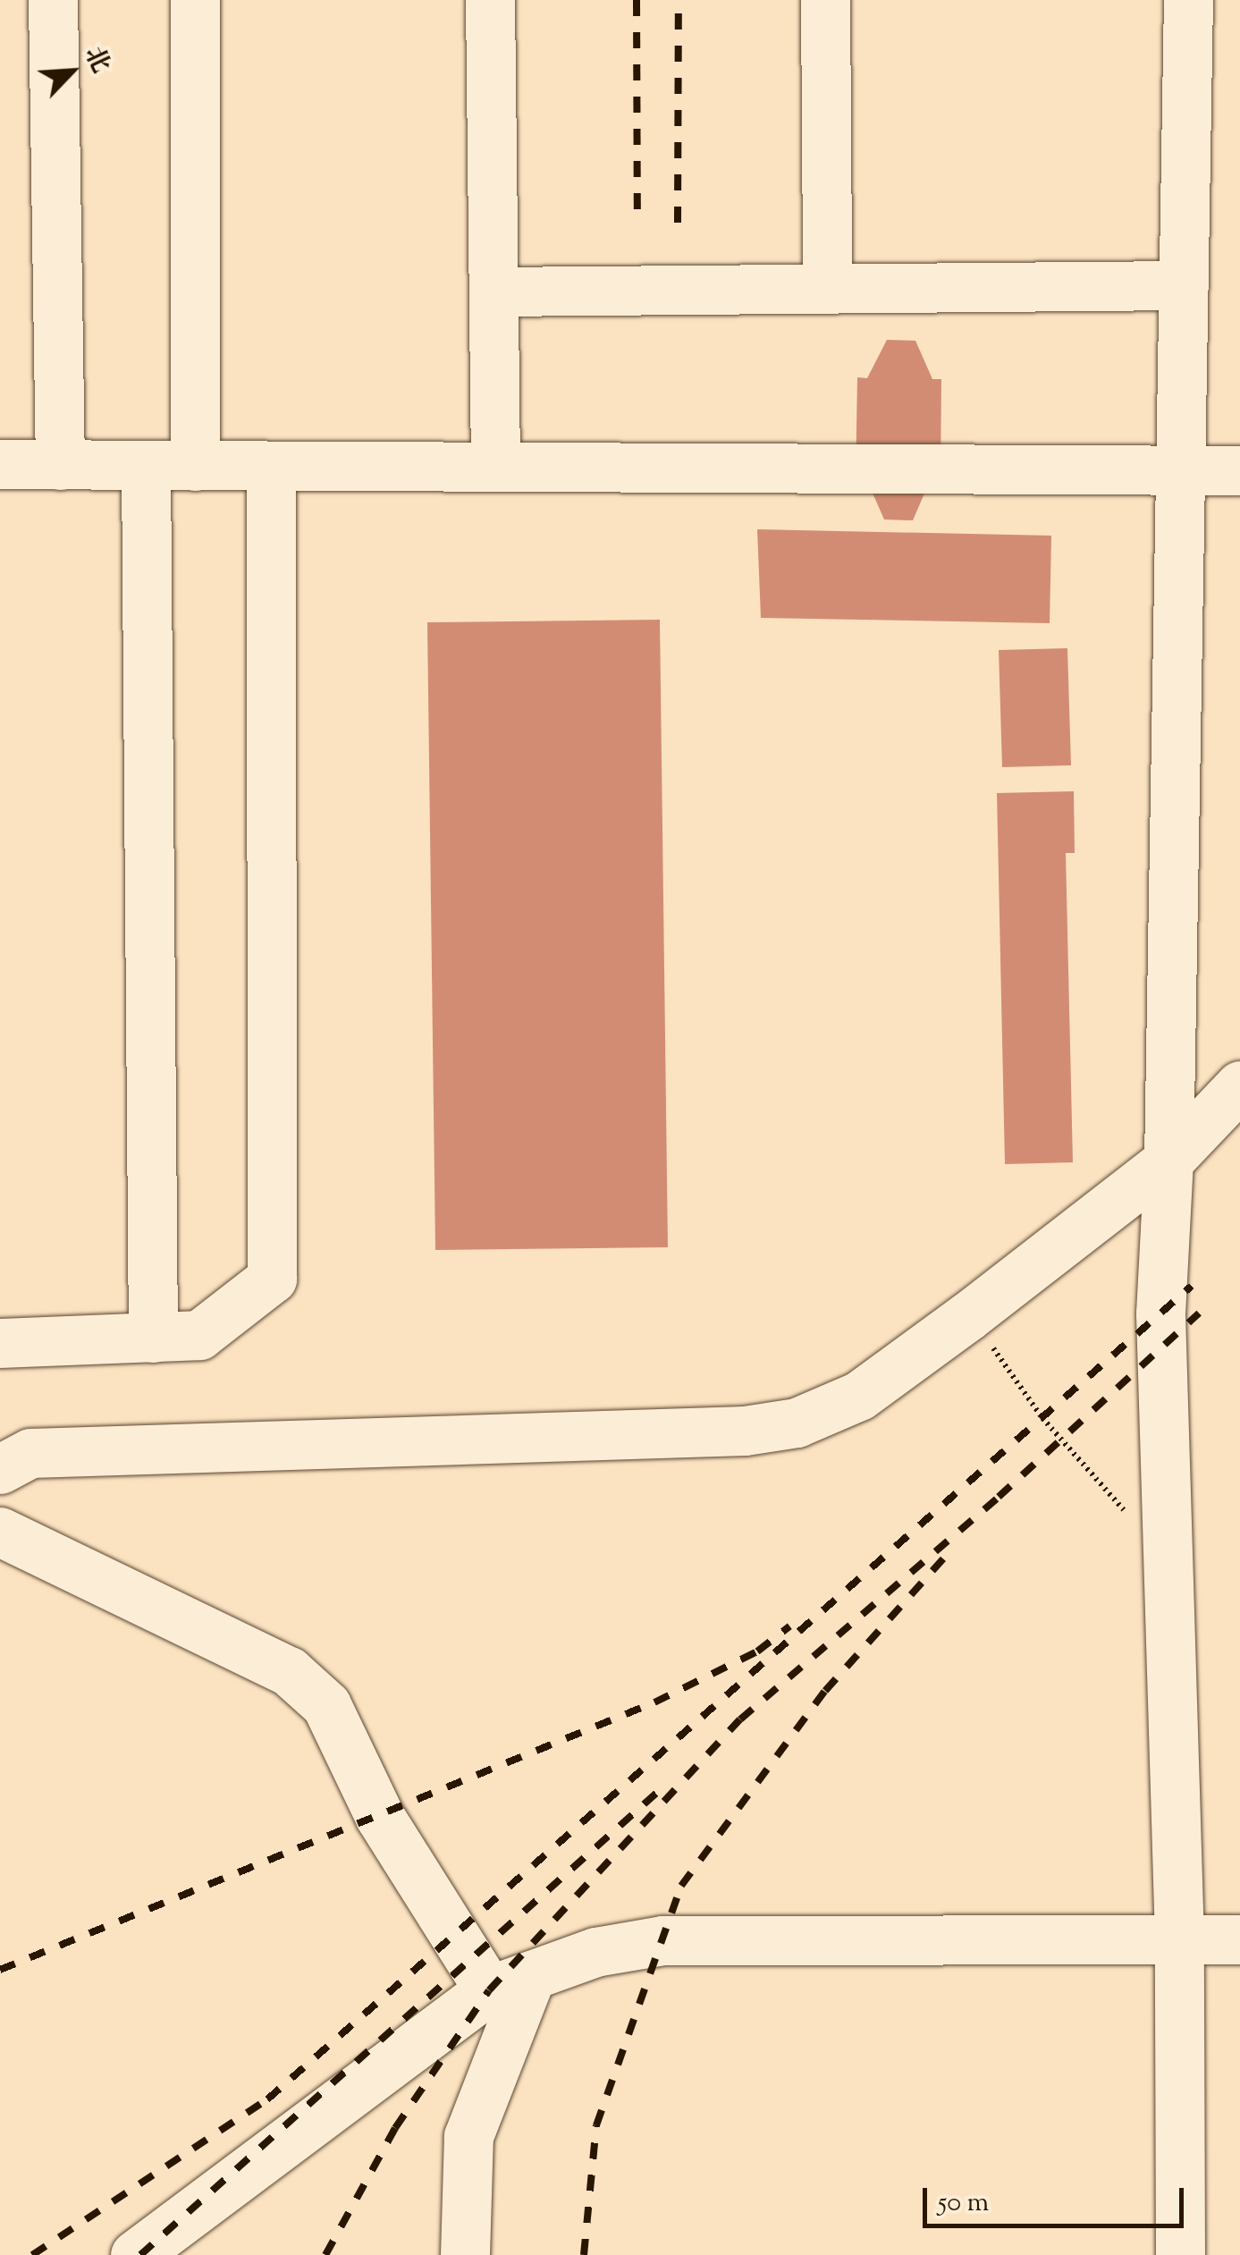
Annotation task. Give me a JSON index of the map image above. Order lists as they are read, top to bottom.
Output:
{
  "scale_bar": "50 m",
  "north": "top right"
}
